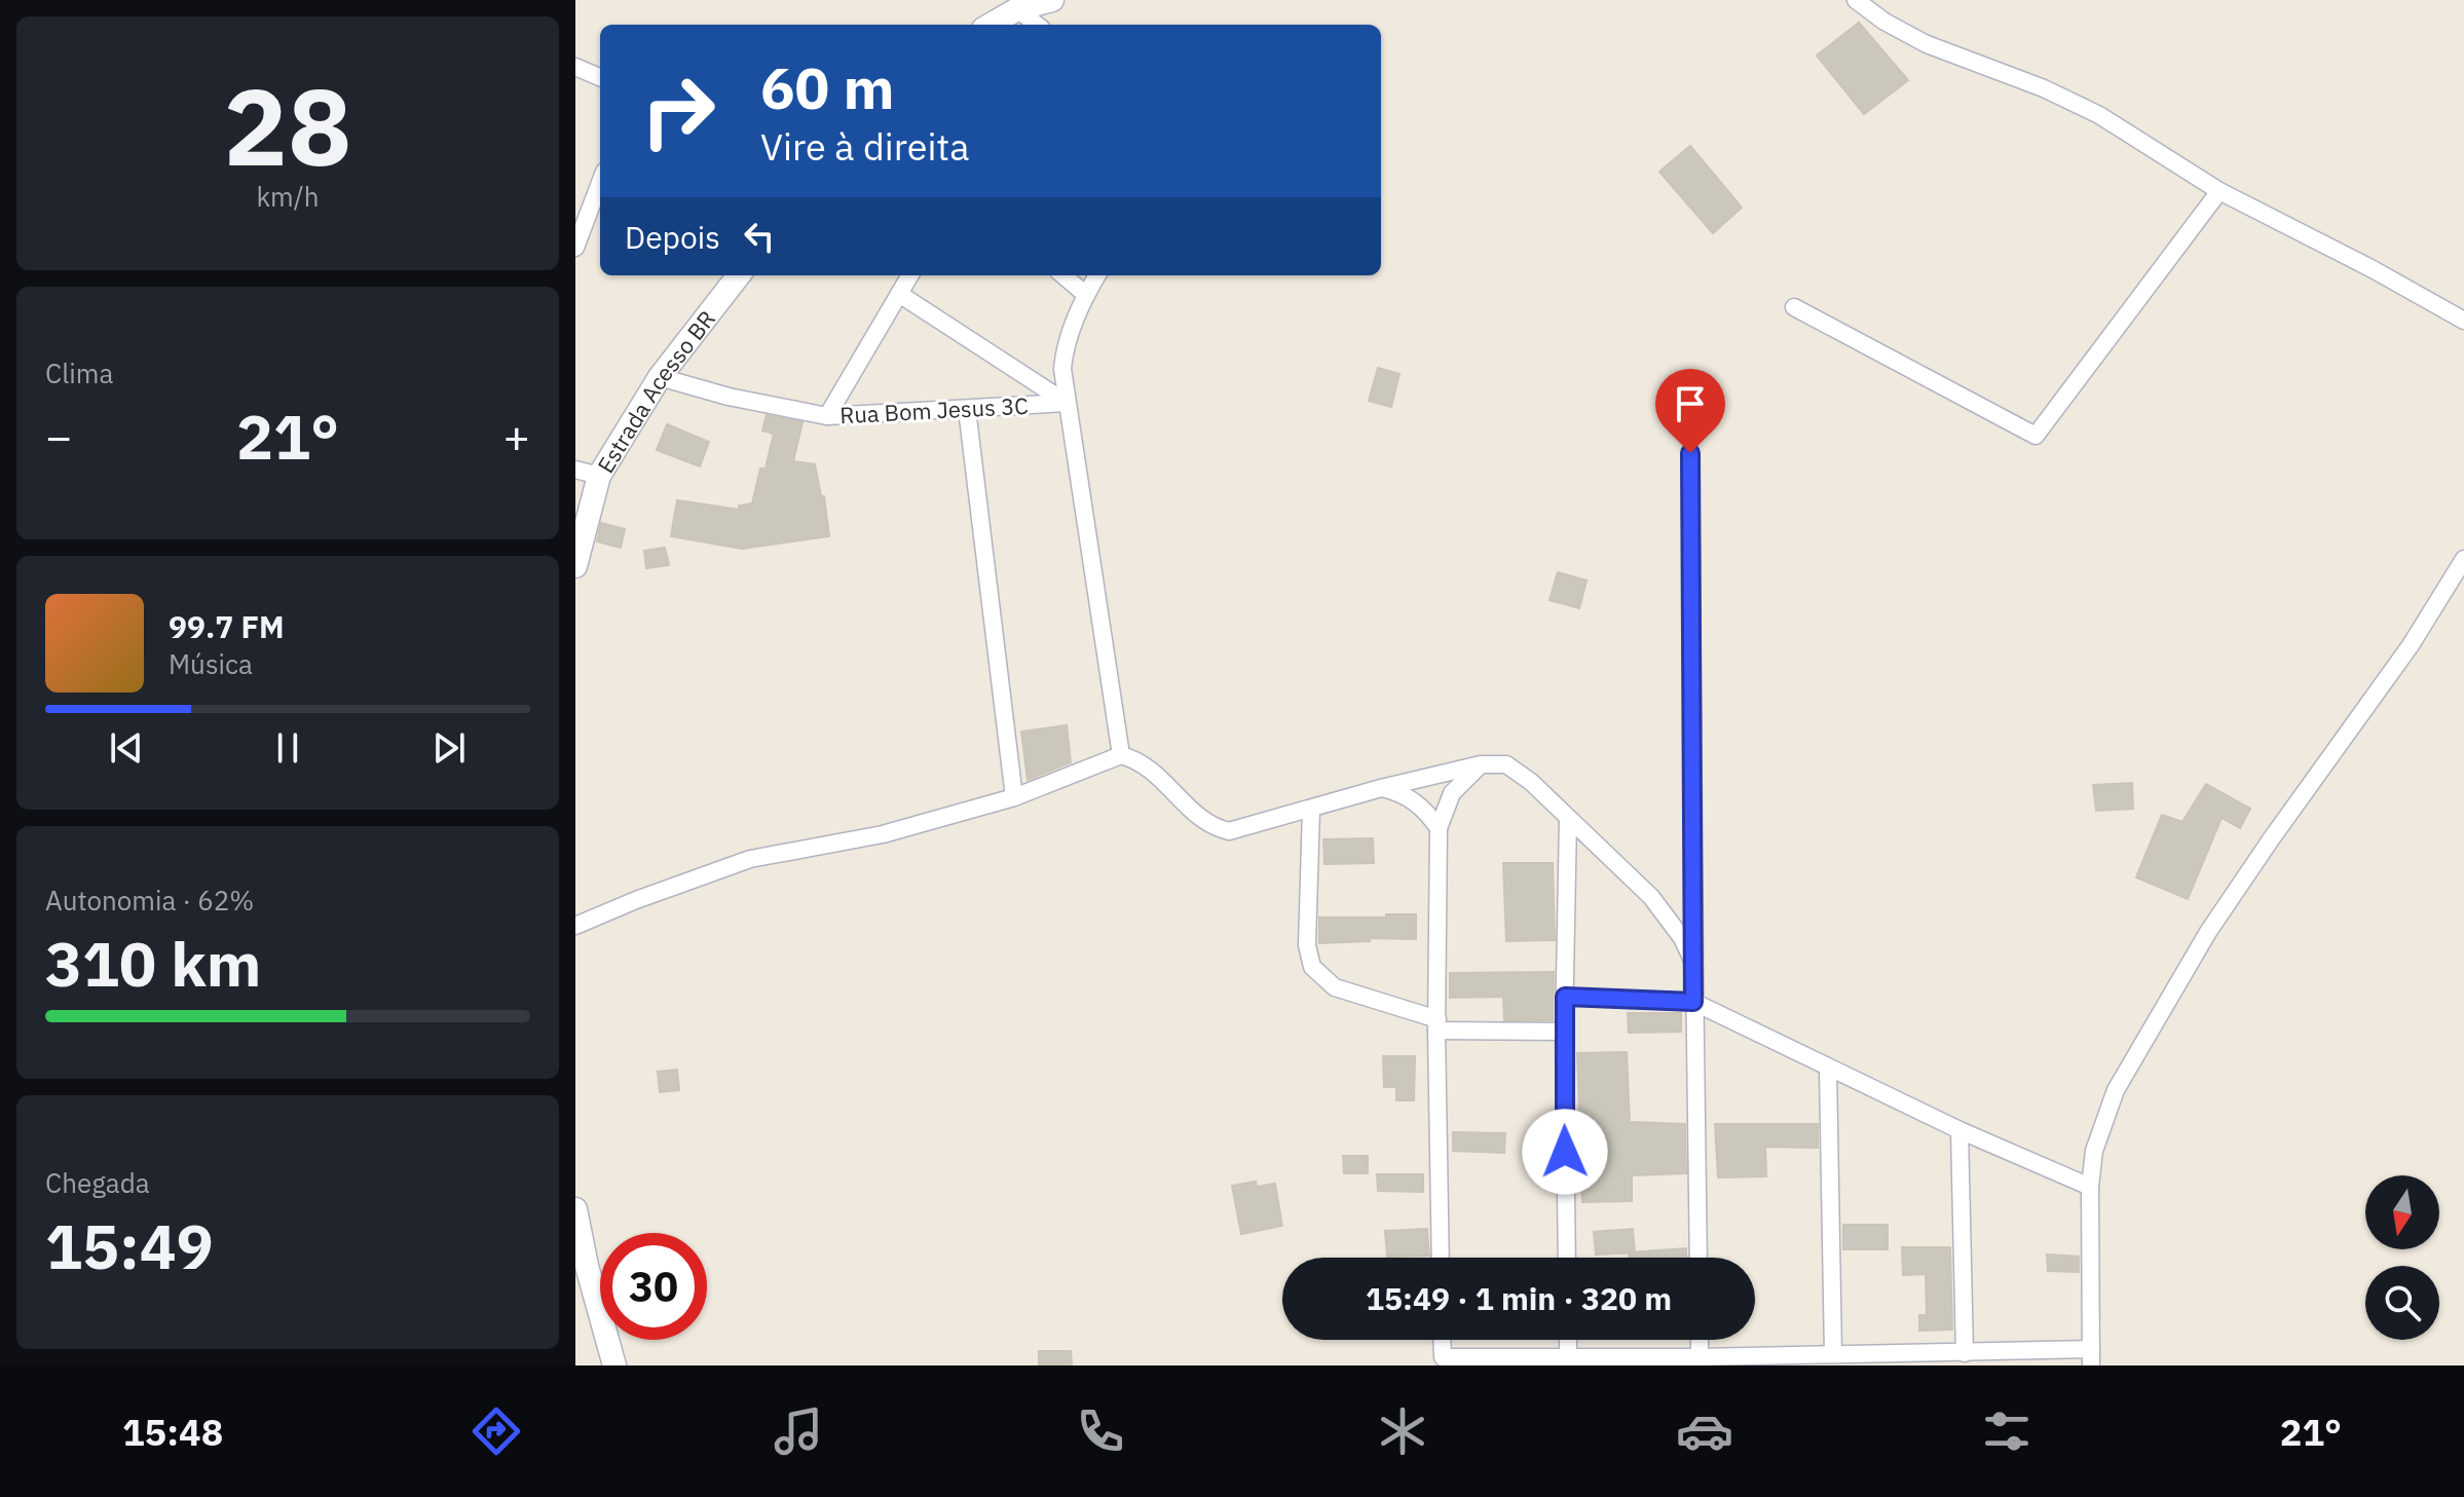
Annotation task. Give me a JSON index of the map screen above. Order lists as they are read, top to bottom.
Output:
{
  "streets": {
    "street": ["Estrada Acesso BR", "Rua Bom Jesus 3C"]
  },
  "crossings": [
    ["Estrada Acesso BR", "Rua Bom Jesus 3C"]
  ],
  "north": "bottom",
  "page": {
    "tile": [
      ["28", "km/h"],
      "Clima",
      ["Autonomia · 62%", "310 km"],
      ["Chegada", "15:49"]
    ],
    "turn": ["60 m", "Vire à direita"],
    "then": "Depois",
    "heat": ["−", "21°", "+"],
    "song": ["99.7 FM", "Música"],
    "limit": "30",
    "trip": "15:49 · 1 min · 320 m",
    "tabs": ["15:48", "21°"]
  }
}
